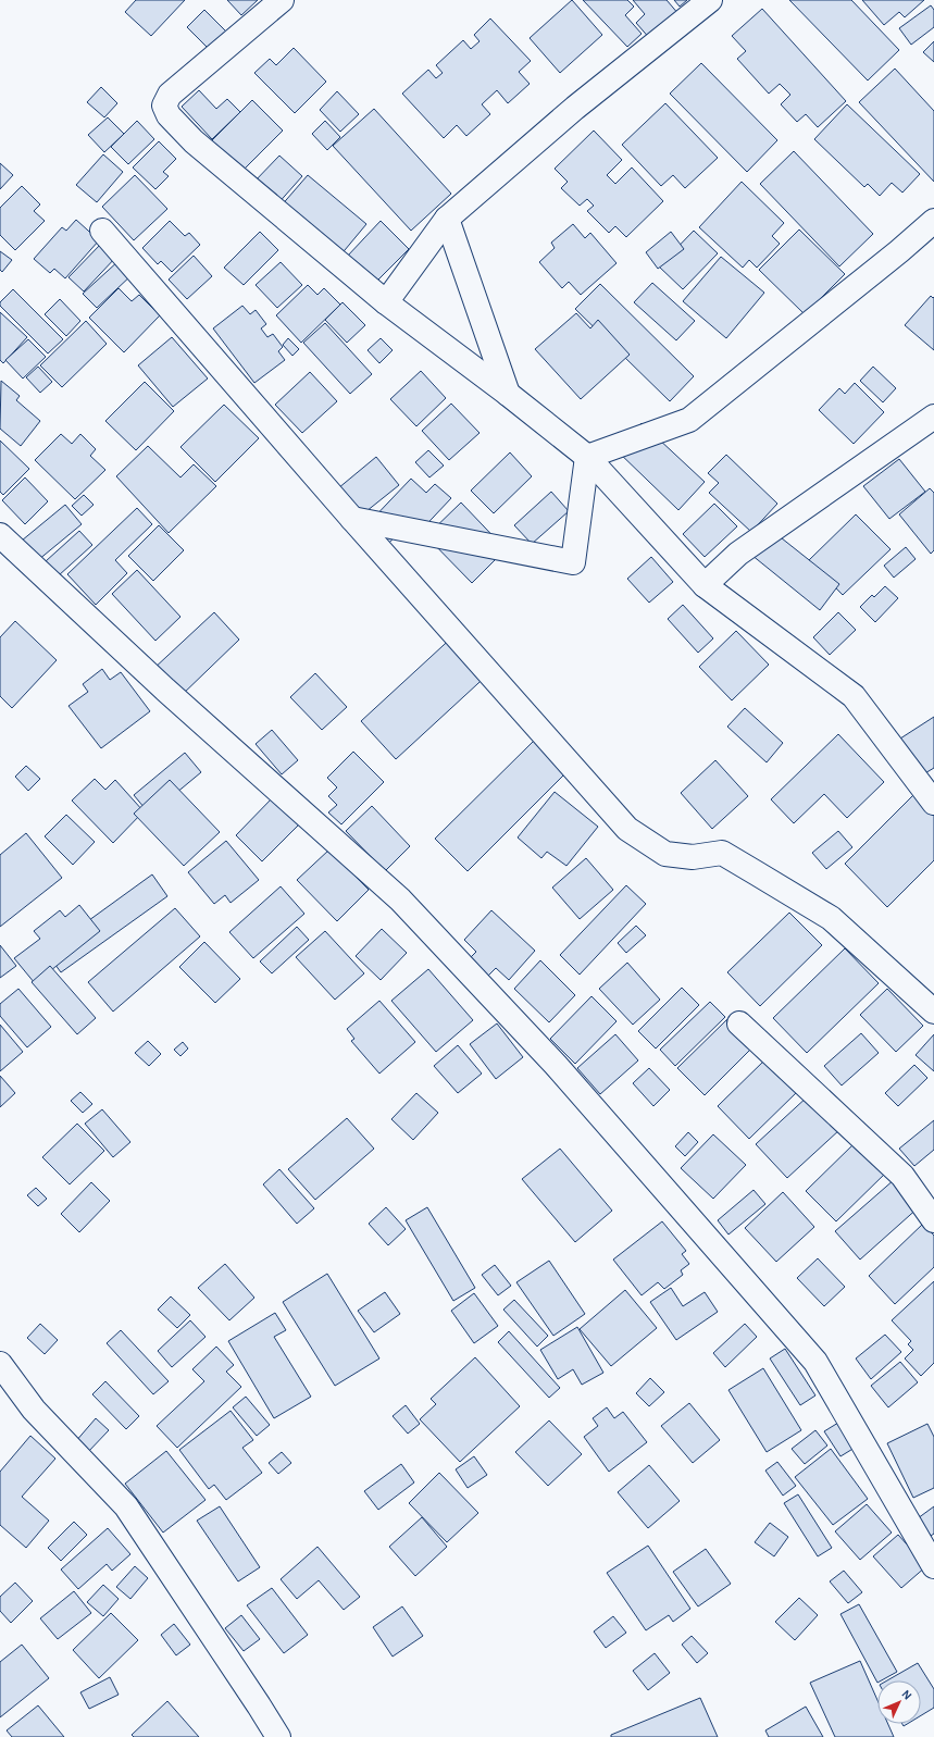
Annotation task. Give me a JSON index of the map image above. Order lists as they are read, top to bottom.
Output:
{
  "north": "top right"
}
